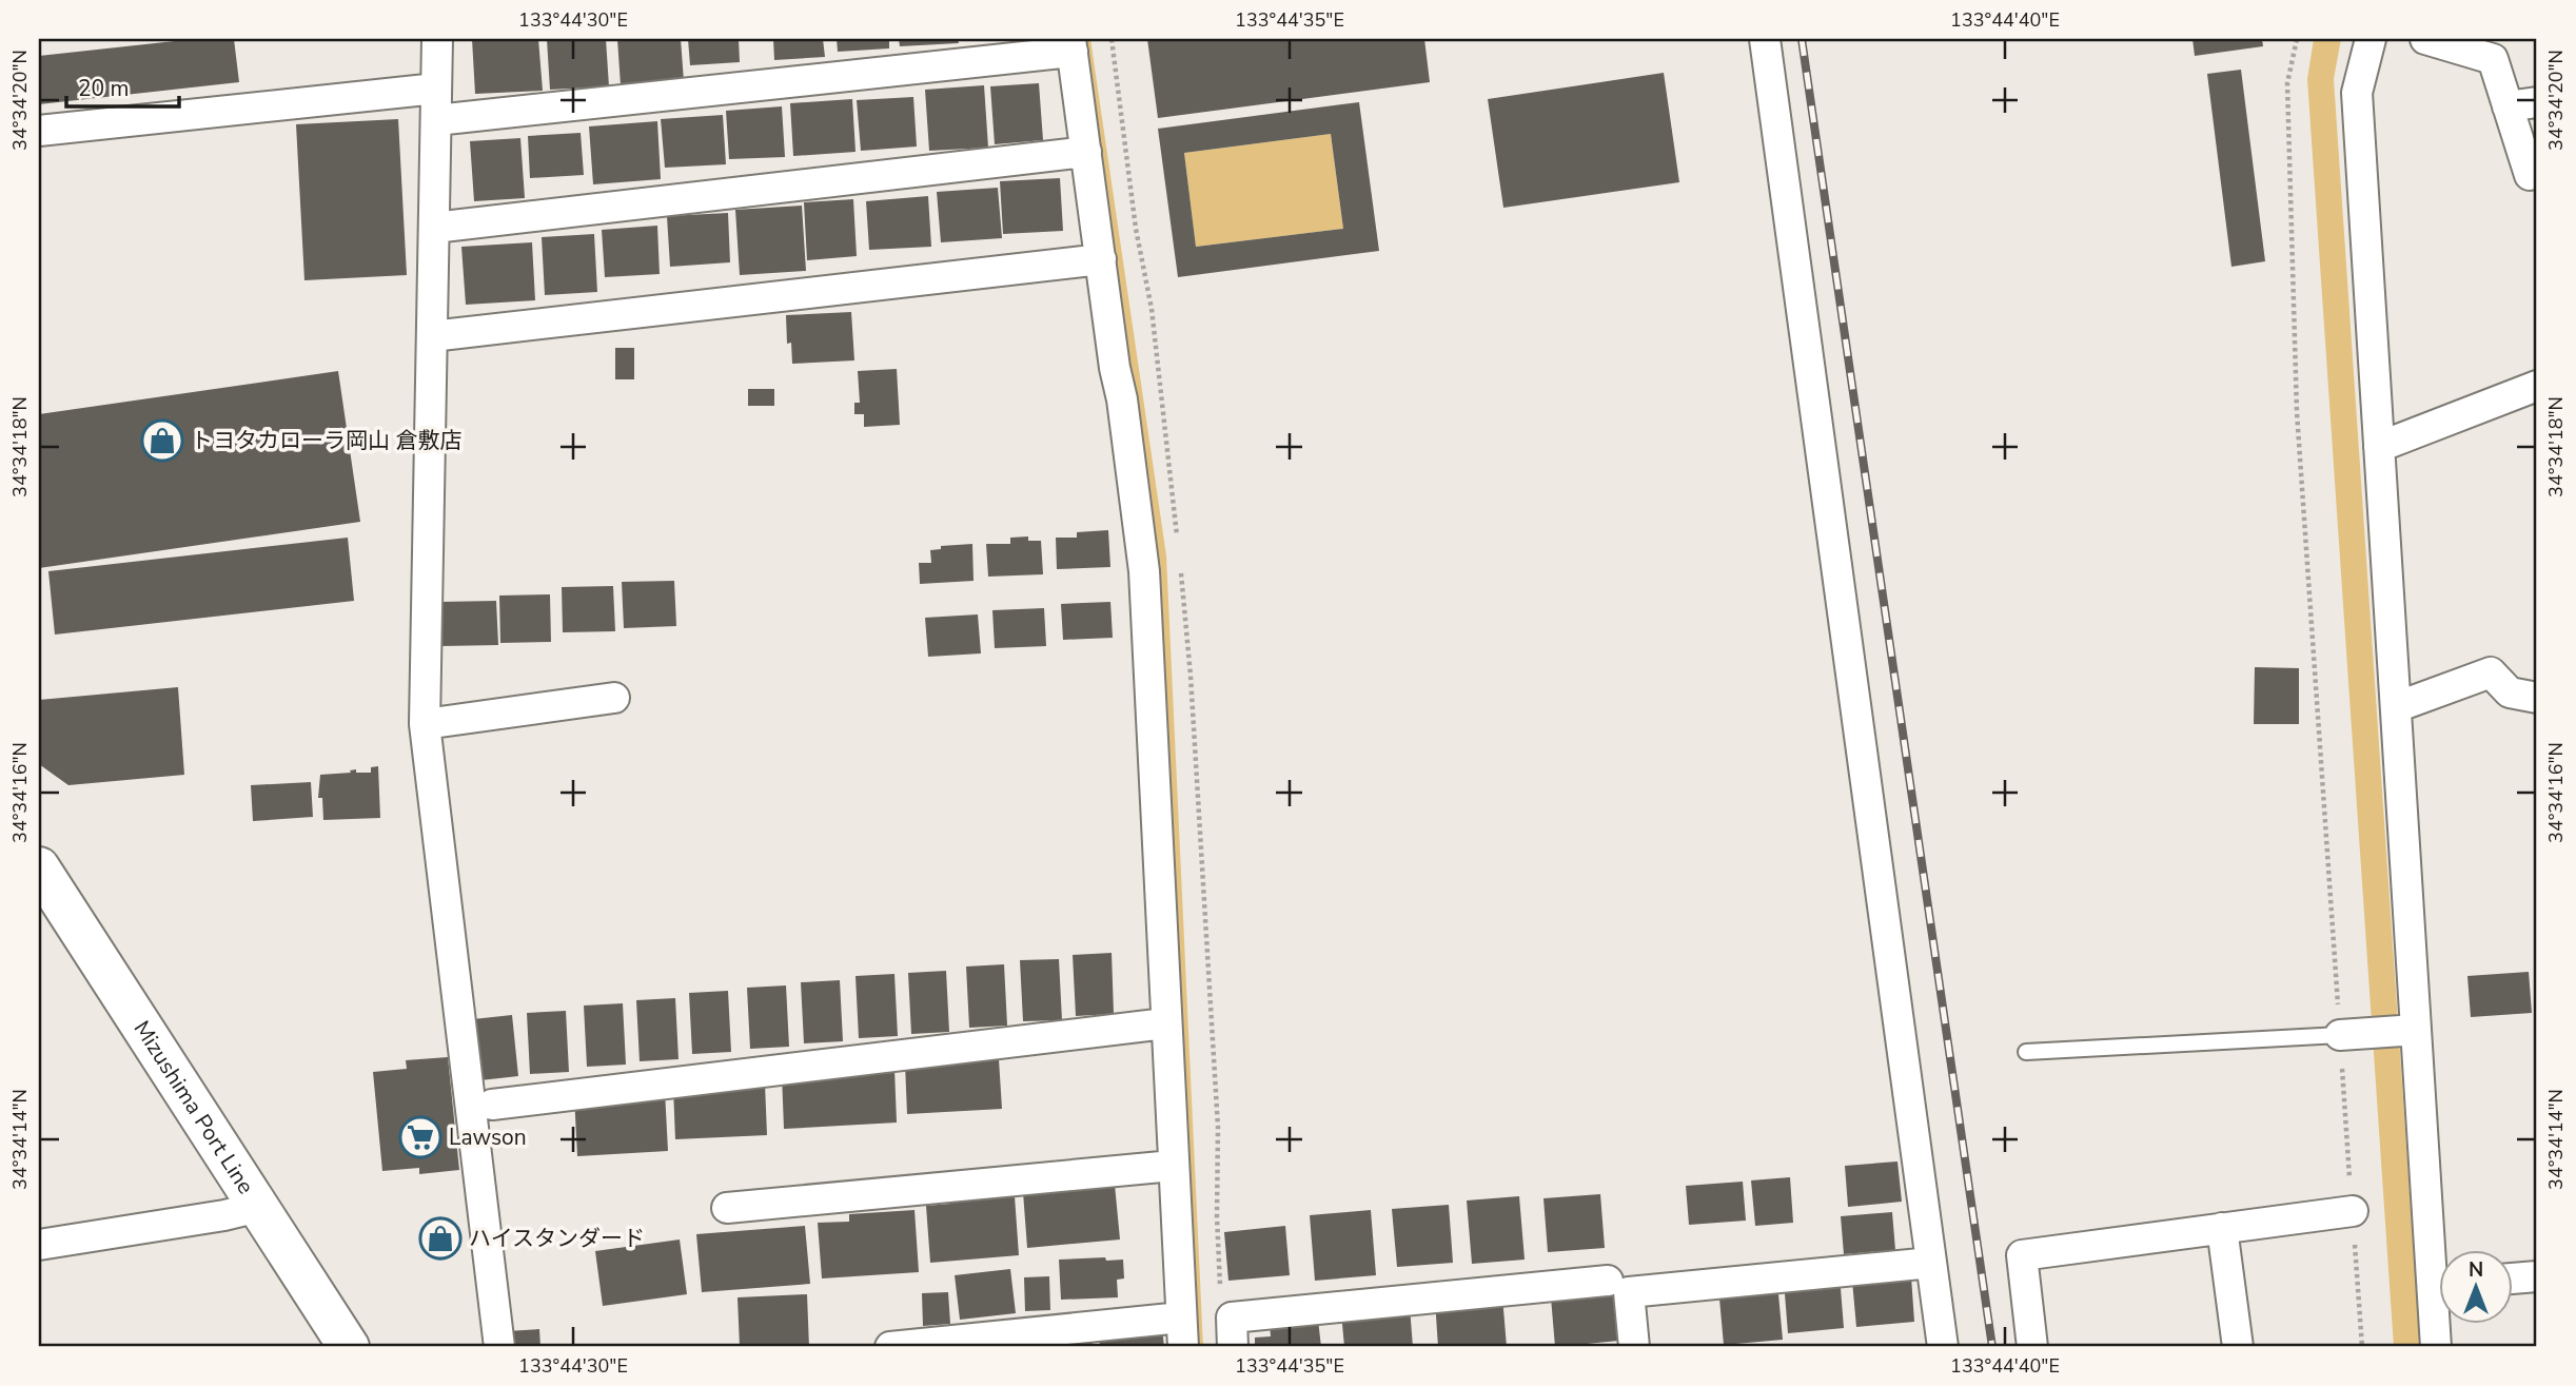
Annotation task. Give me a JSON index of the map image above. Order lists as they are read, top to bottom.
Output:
{
  "streets": {
    "main road": ["Mizushima Port Line"]
  },
  "places": {
    "shop": ["トヨタカローラ岡山 倉敷店", "ハイスタンダード"],
    "supermarket": ["Lawson"]
  },
  "scale_bar": "20 m",
  "north": "top",
  "coordinates": [
    "133°44'30\"E",
    "133°44'35\"E",
    "133°44'40\"E",
    "34°34'20\"N",
    "34°34'18\"N",
    "34°34'16\"N",
    "34°34'14\"N"
  ]
}
